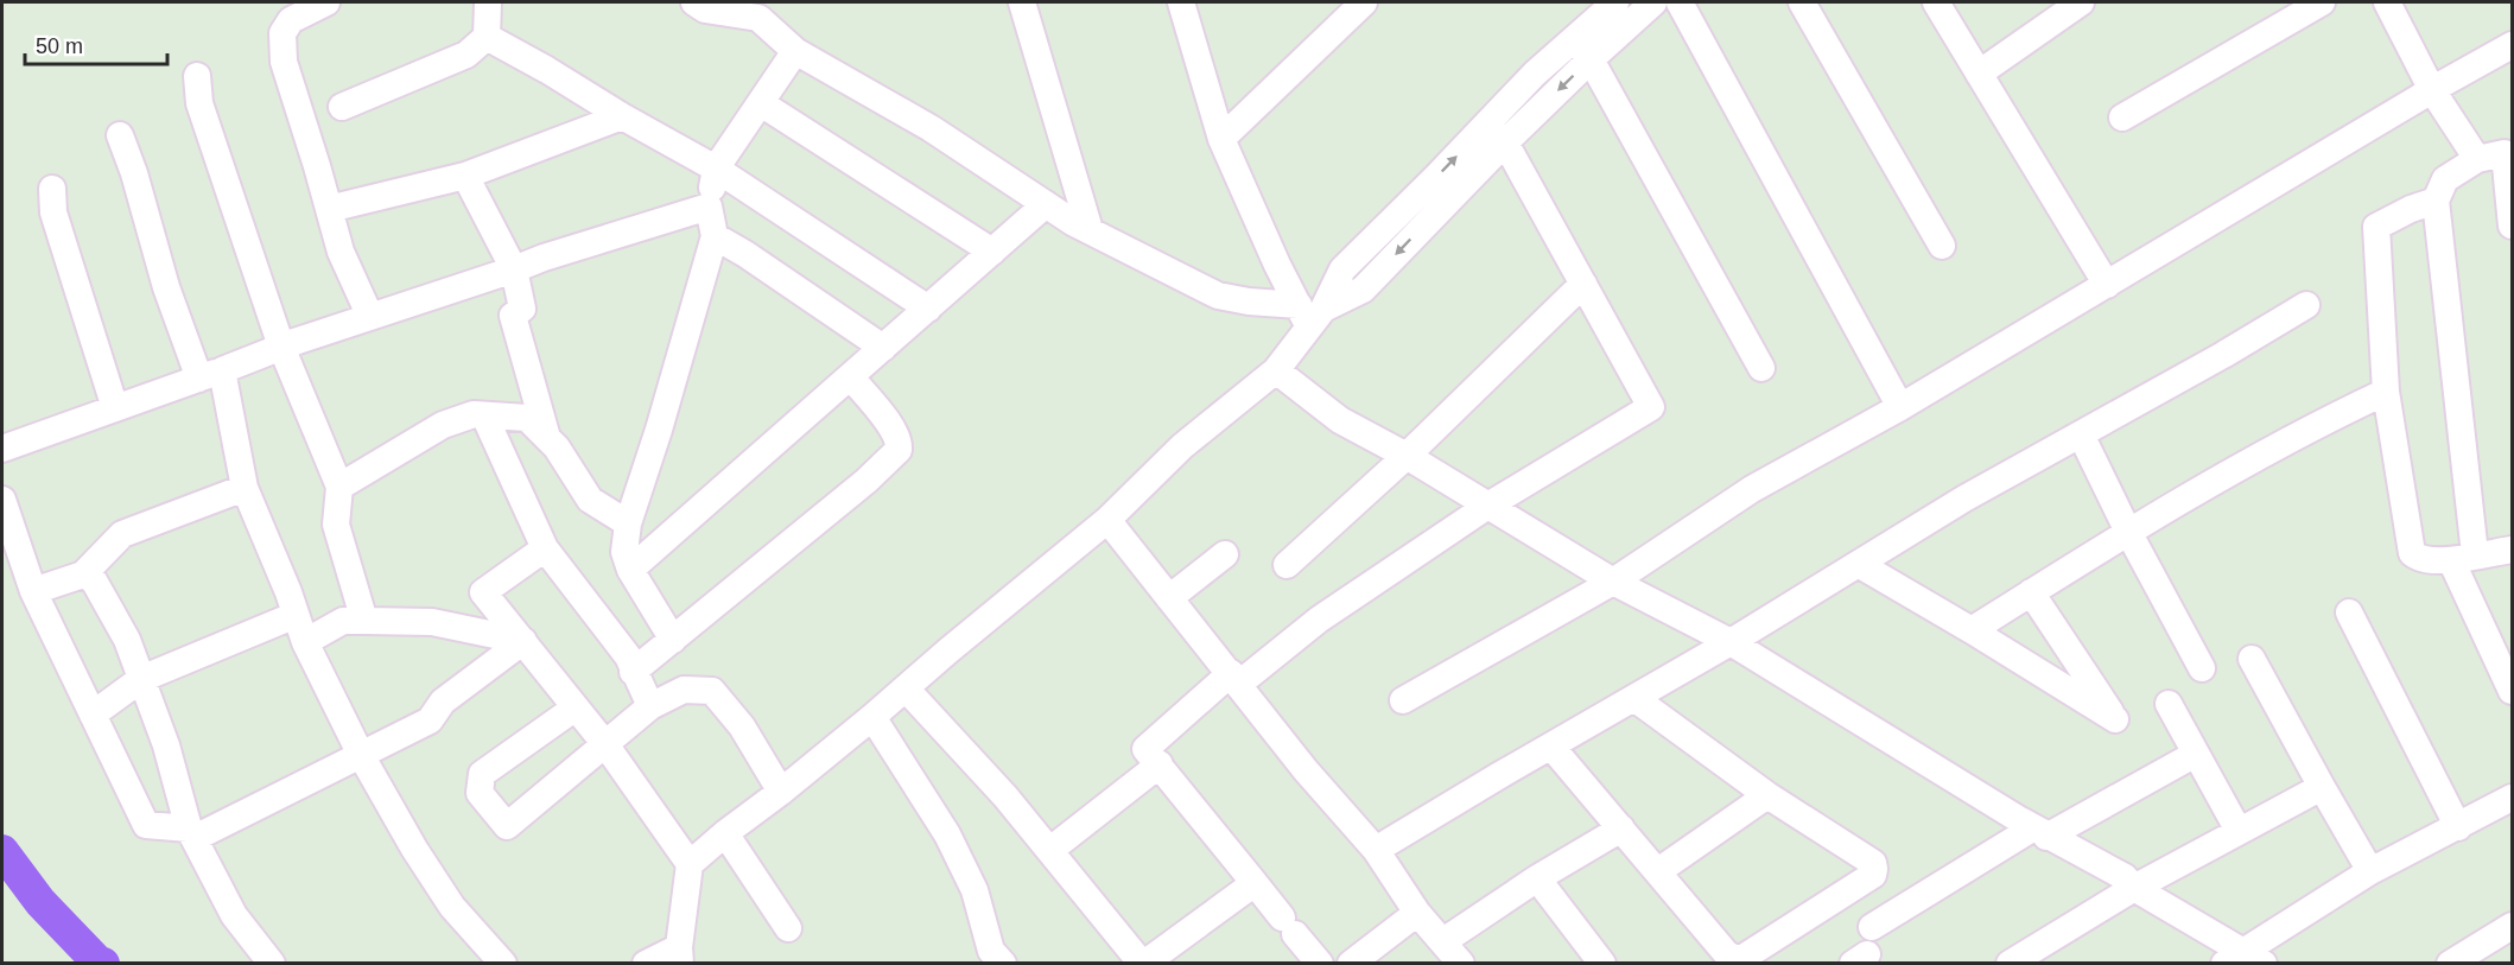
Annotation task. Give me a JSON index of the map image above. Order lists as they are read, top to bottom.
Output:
{
  "scale_bar": "50 m"
}
